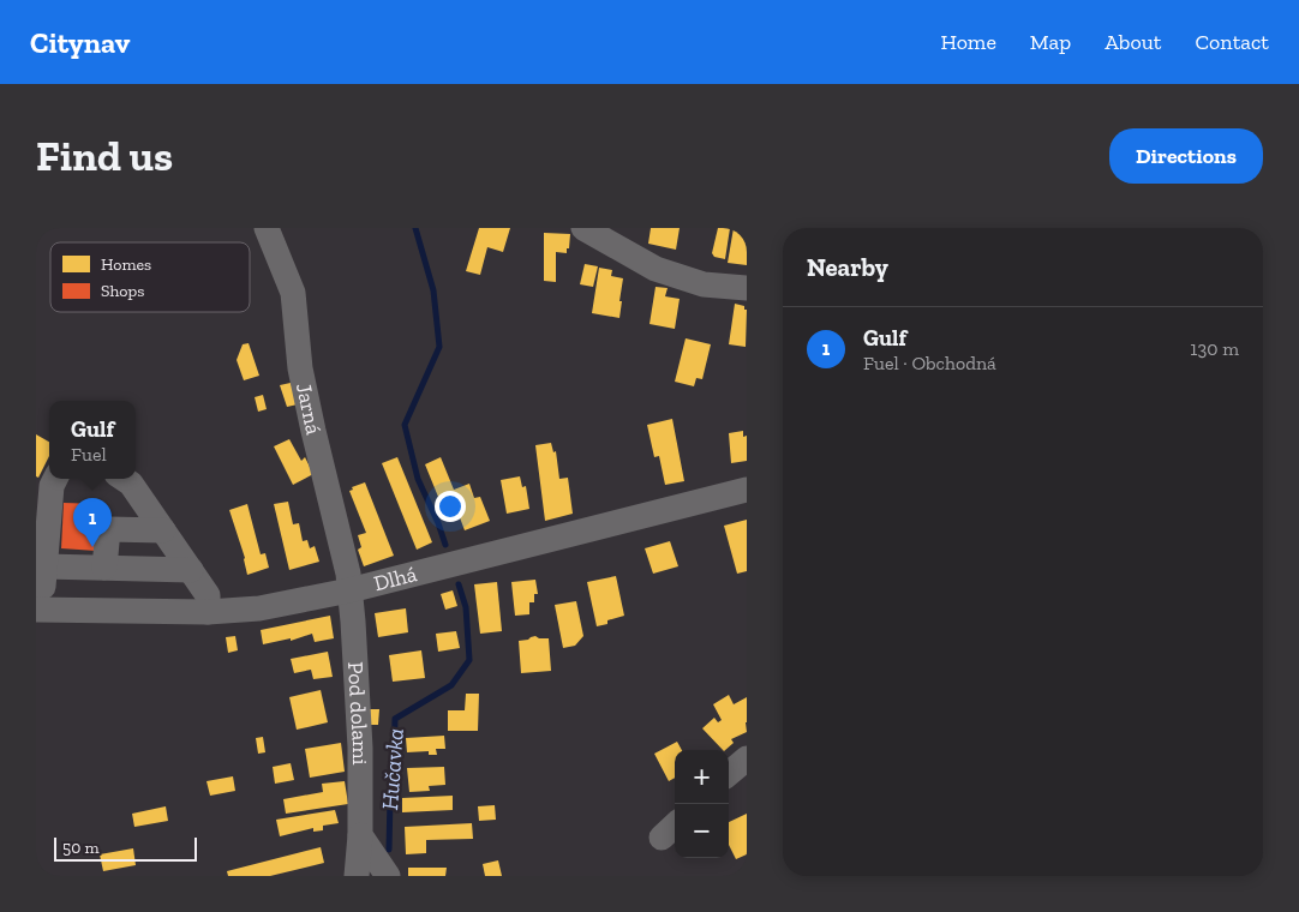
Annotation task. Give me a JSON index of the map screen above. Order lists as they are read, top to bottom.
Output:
{
  "streets": {
    "street": ["Jarná", "Dlhá", "Pod dolami"]
  },
  "crossings": [
    ["Jarná", "Dlhá"],
    ["Jarná", "Pod dolami"],
    ["Dlhá", "Pod dolami"]
  ],
  "water": ["Hučavka"],
  "legend": ["Homes", "Shops"],
  "scale_bar": "50 m",
  "page": {
    "header": "Citynav",
    "nav": [
      "Home",
      "Map",
      "About",
      "Contact"
    ],
    "buttons": "Directions",
    "title": "Find us",
    "heading": "Nearby",
    "list": [
      {
        "mark": "1",
        "name": "Gulf",
        "note": "Fuel · Obchodná",
        "value": "130 m"
      }
    ],
    "popup": ["Gulf", "Fuel"],
    "pins": "1",
    "map_buttons": ["+", "−"],
    "scale": "50 m"
  }
}
